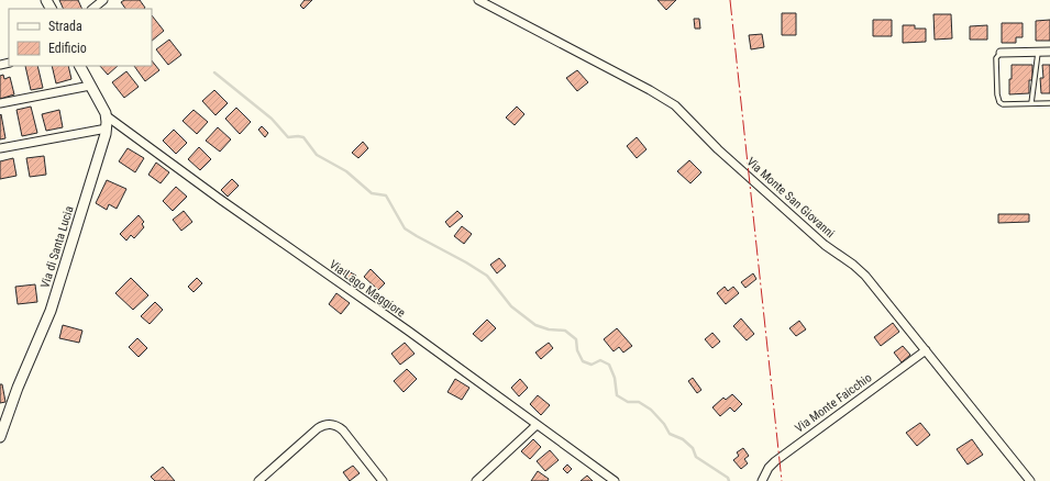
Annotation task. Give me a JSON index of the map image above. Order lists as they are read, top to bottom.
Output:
{
  "streets": {
    "street": [
      "Via Monte San Giovanni",
      "Via di Santa Lucia",
      "Via Lago Maggiore",
      "Via Monte Faicchio"
    ]
  },
  "crossings": [
    ["Via Monte San Giovanni", "Via Monte Faicchio"],
    ["Via di Santa Lucia", "Via Lago Maggiore"]
  ],
  "legend": ["Strada", "Edificio"]
}
